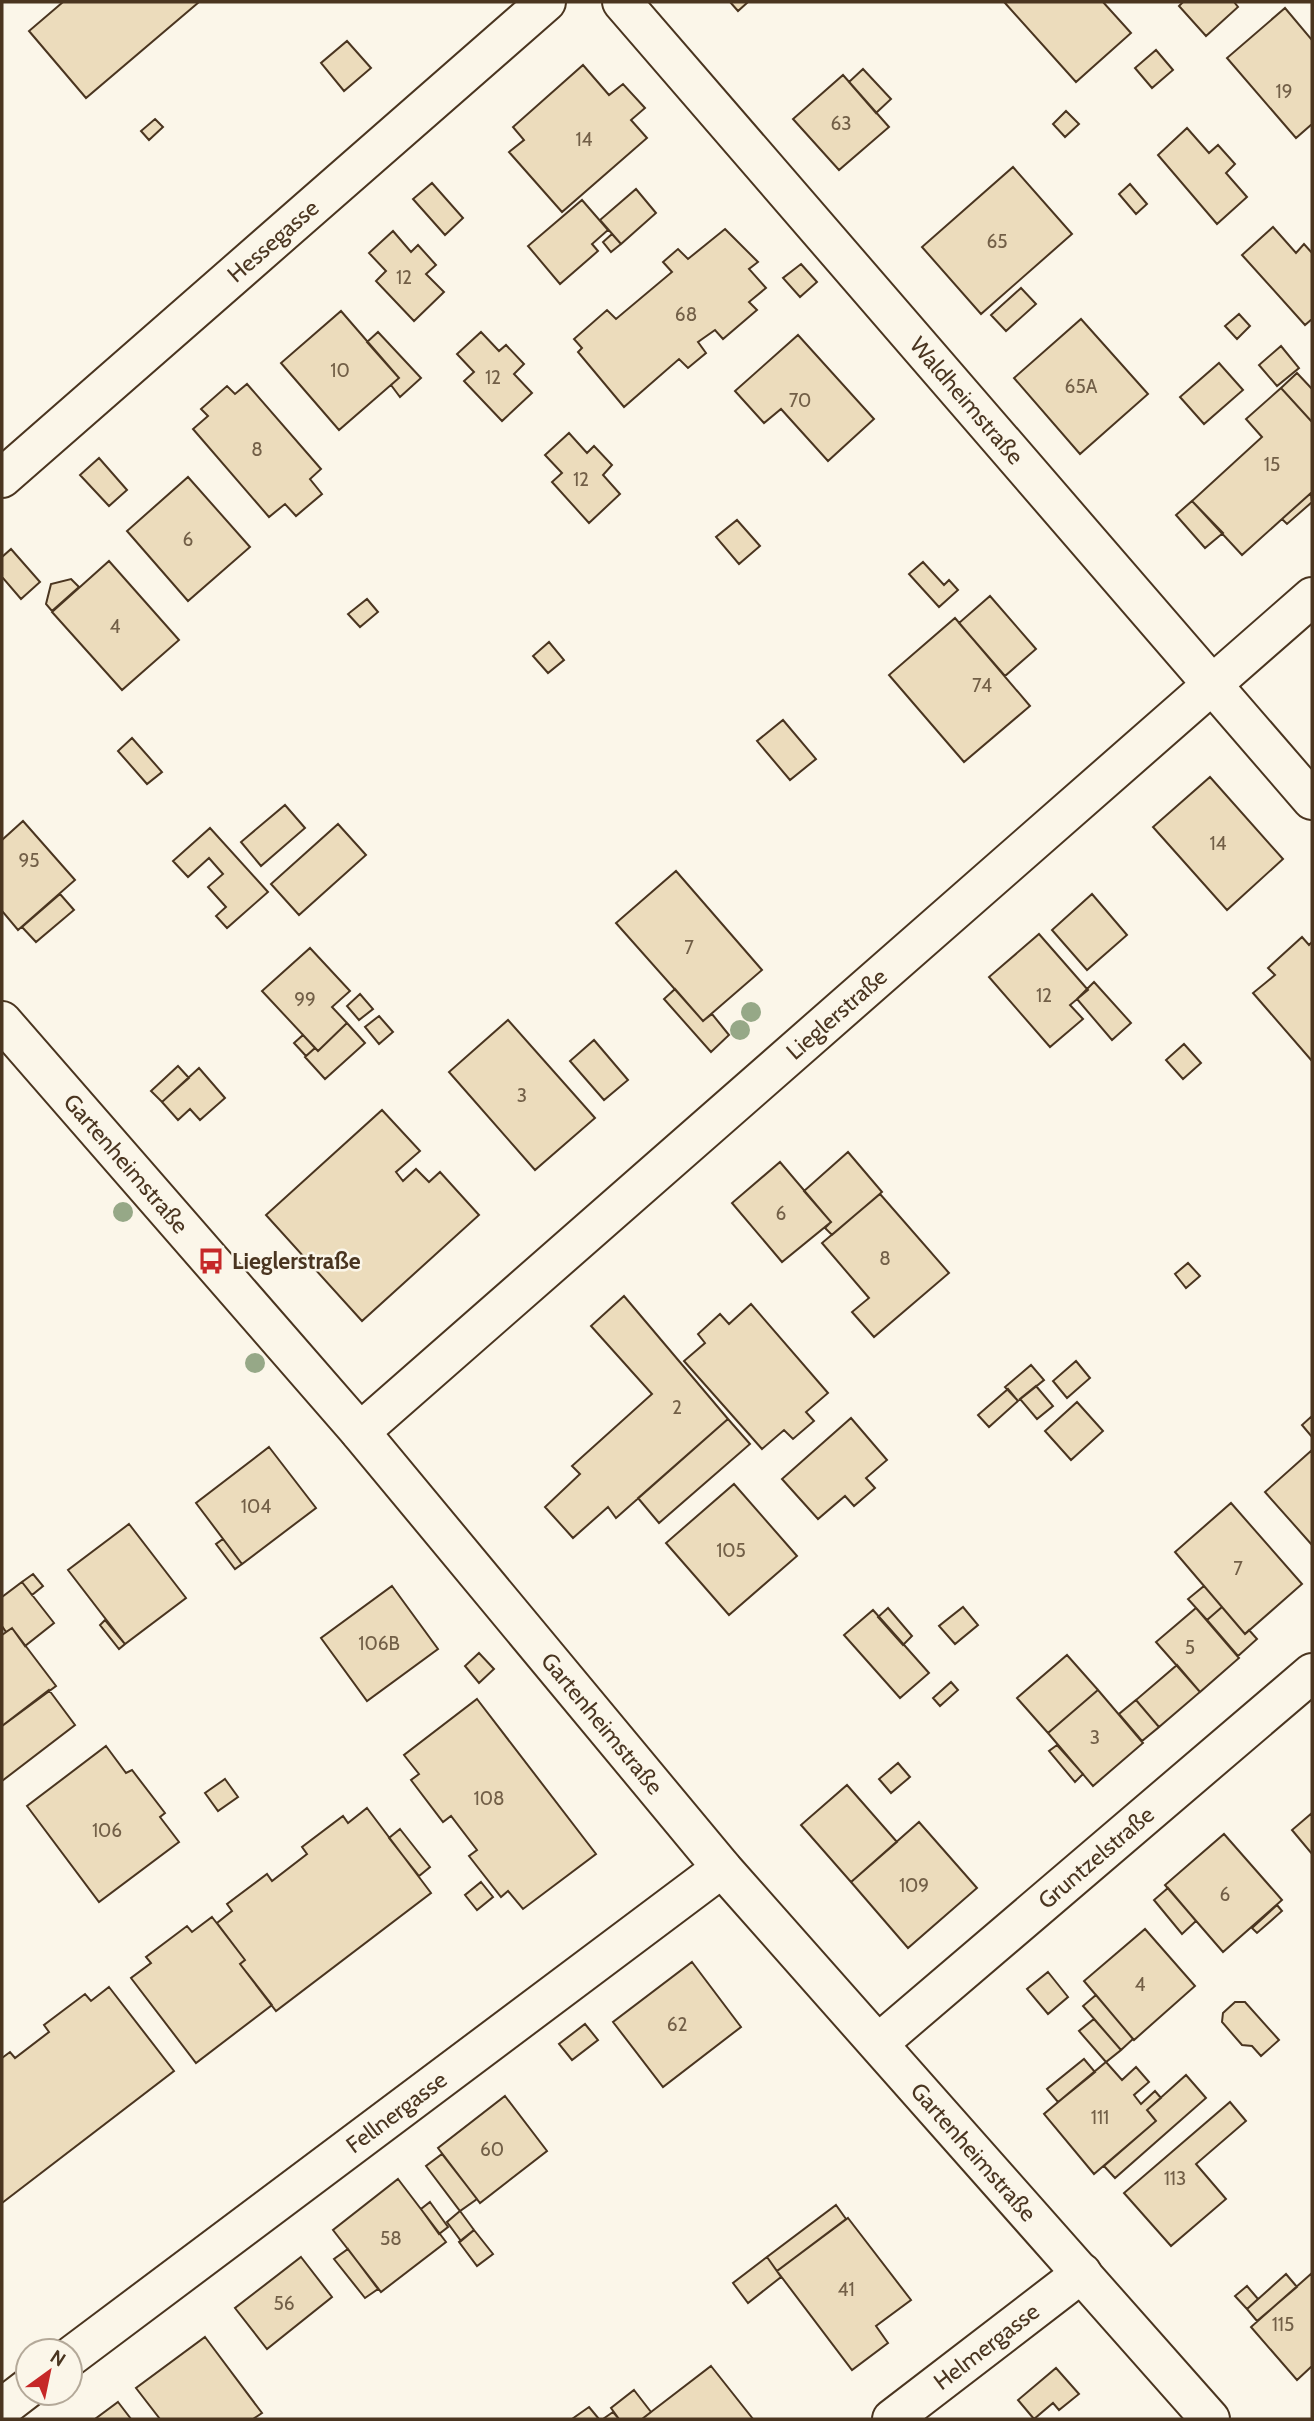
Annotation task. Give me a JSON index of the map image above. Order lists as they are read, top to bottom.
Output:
{
  "streets": {
    "street": [
      "Hessegasse",
      "Waldheimstraße",
      "Lieglerstraße",
      "Gartenheimstraße",
      "Gruntzelstraße",
      "Fellnergasse",
      "Helmergasse"
    ]
  },
  "crossings": [
    ["Waldheimstraße", "Lieglerstraße"],
    ["Lieglerstraße", "Gartenheimstraße"],
    ["Gartenheimstraße", "Gruntzelstraße"],
    ["Gartenheimstraße", "Fellnergasse"],
    ["Gartenheimstraße", "Helmergasse"]
  ],
  "places": {
    "bus stop": ["Lieglerstraße"]
  },
  "house_numbers": [
    "19",
    "63",
    "14",
    "65",
    "12",
    "68",
    "10",
    "12",
    "65A",
    "70",
    "8",
    "15",
    "12",
    "6",
    "4",
    "74",
    "14",
    "95",
    "7",
    "12",
    "99",
    "3",
    "6",
    "8",
    "2",
    "104",
    "105",
    "7",
    "106B",
    "5",
    "3",
    "108",
    "106",
    "109",
    "6",
    "4",
    "62",
    "111",
    "60",
    "113",
    "58",
    "41",
    "56",
    "115"
  ],
  "north": "top right"
}
